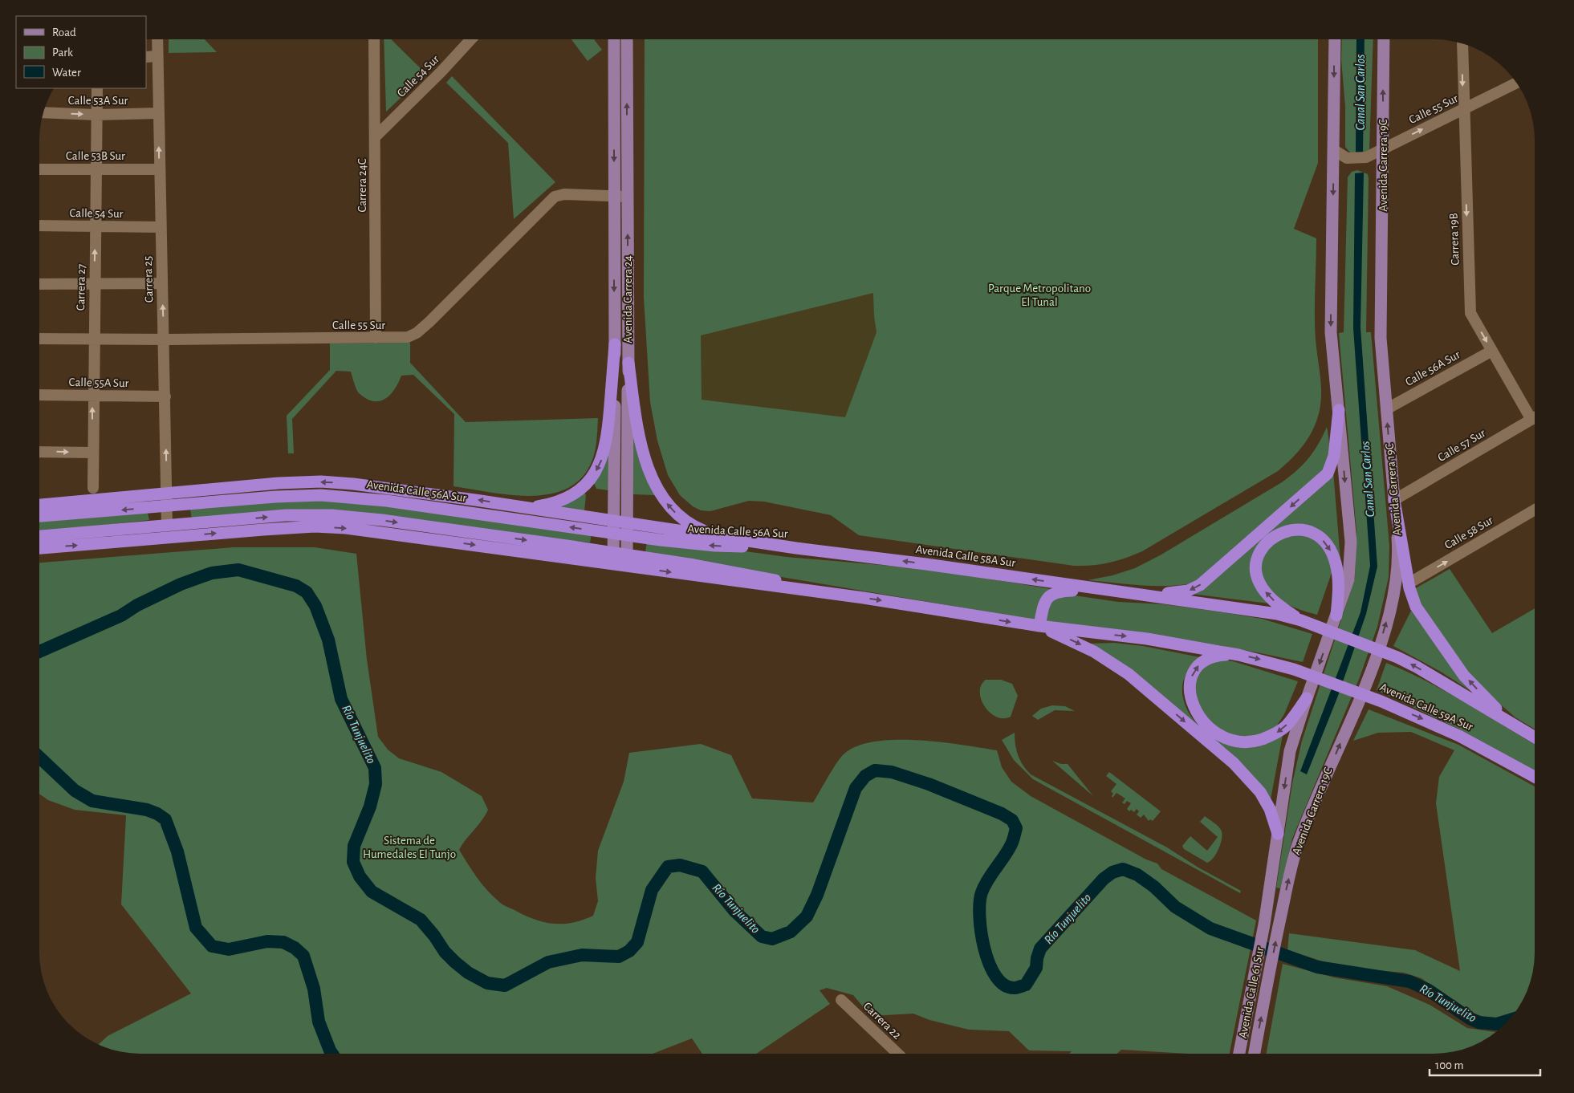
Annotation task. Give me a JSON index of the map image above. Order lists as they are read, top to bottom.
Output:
{
  "streets": {
    "highway": ["Avenida Calle 56A Sur", "Avenida Calle 58A Sur", "Avenida Calle 59A Sur"],
    "main road": ["Avenida Carrera 19C", "Avenida Carrera 24", "Avenida Calle 61 Sur"],
    "street": [
      "Calle 54 Sur",
      "Calle 53A Sur",
      "Calle 55 Sur",
      "Calle 53B Sur",
      "Carrera 24C",
      "Carrera 19B",
      "Carrera 25",
      "Carrera 27",
      "Calle 56A Sur",
      "Calle 55A Sur",
      "Calle 57 Sur",
      "Calle 58 Sur",
      "Carrera 22"
    ]
  },
  "crossings": [
    ["Calle 54 Sur", "Carrera 24C"],
    ["Calle 54 Sur", "Carrera 25"],
    ["Calle 54 Sur", "Carrera 27"],
    ["Calle 53A Sur", "Carrera 25"],
    ["Calle 53A Sur", "Carrera 27"],
    ["Calle 55 Sur", "Avenida Carrera 19C"],
    ["Calle 55 Sur", "Carrera 24C"],
    ["Calle 55 Sur", "Carrera 19B"],
    ["Calle 55 Sur", "Carrera 25"],
    ["Calle 55 Sur", "Carrera 27"],
    ["Calle 55 Sur", "Avenida Carrera 24"],
    ["Calle 53B Sur", "Carrera 25"],
    ["Calle 53B Sur", "Carrera 27"],
    ["Avenida Carrera 19C", "Calle 56A Sur"],
    ["Avenida Carrera 19C", "Calle 57 Sur"],
    ["Avenida Carrera 19C", "Avenida Calle 61 Sur"],
    ["Carrera 19B", "Calle 56A Sur"],
    ["Carrera 19B", "Calle 57 Sur"],
    ["Carrera 25", "Calle 55A Sur"],
    ["Carrera 25", "Avenida Calle 56A Sur"],
    ["Carrera 27", "Calle 55A Sur"],
    ["Avenida Carrera 24", "Avenida Calle 56A Sur"],
    ["Avenida Carrera 24", "Avenida Calle 58A Sur"],
    ["Avenida Calle 56A Sur", "Avenida Calle 58A Sur"],
    ["Avenida Calle 58A Sur", "Avenida Calle 59A Sur"]
  ],
  "one_way": [
    "Calle 53A Sur",
    "Carrera 19B",
    "Carrera 25",
    "Calle 58 Sur"
  ],
  "water": ["Canal San Carlos", "Río Tunjuelito"],
  "parks": ["Parque Metropolitano El Tunal", "Sistema de Humedales El Tunjo"],
  "legend": ["Road", "Park", "Water"],
  "scale_bar": "100 m"
}
